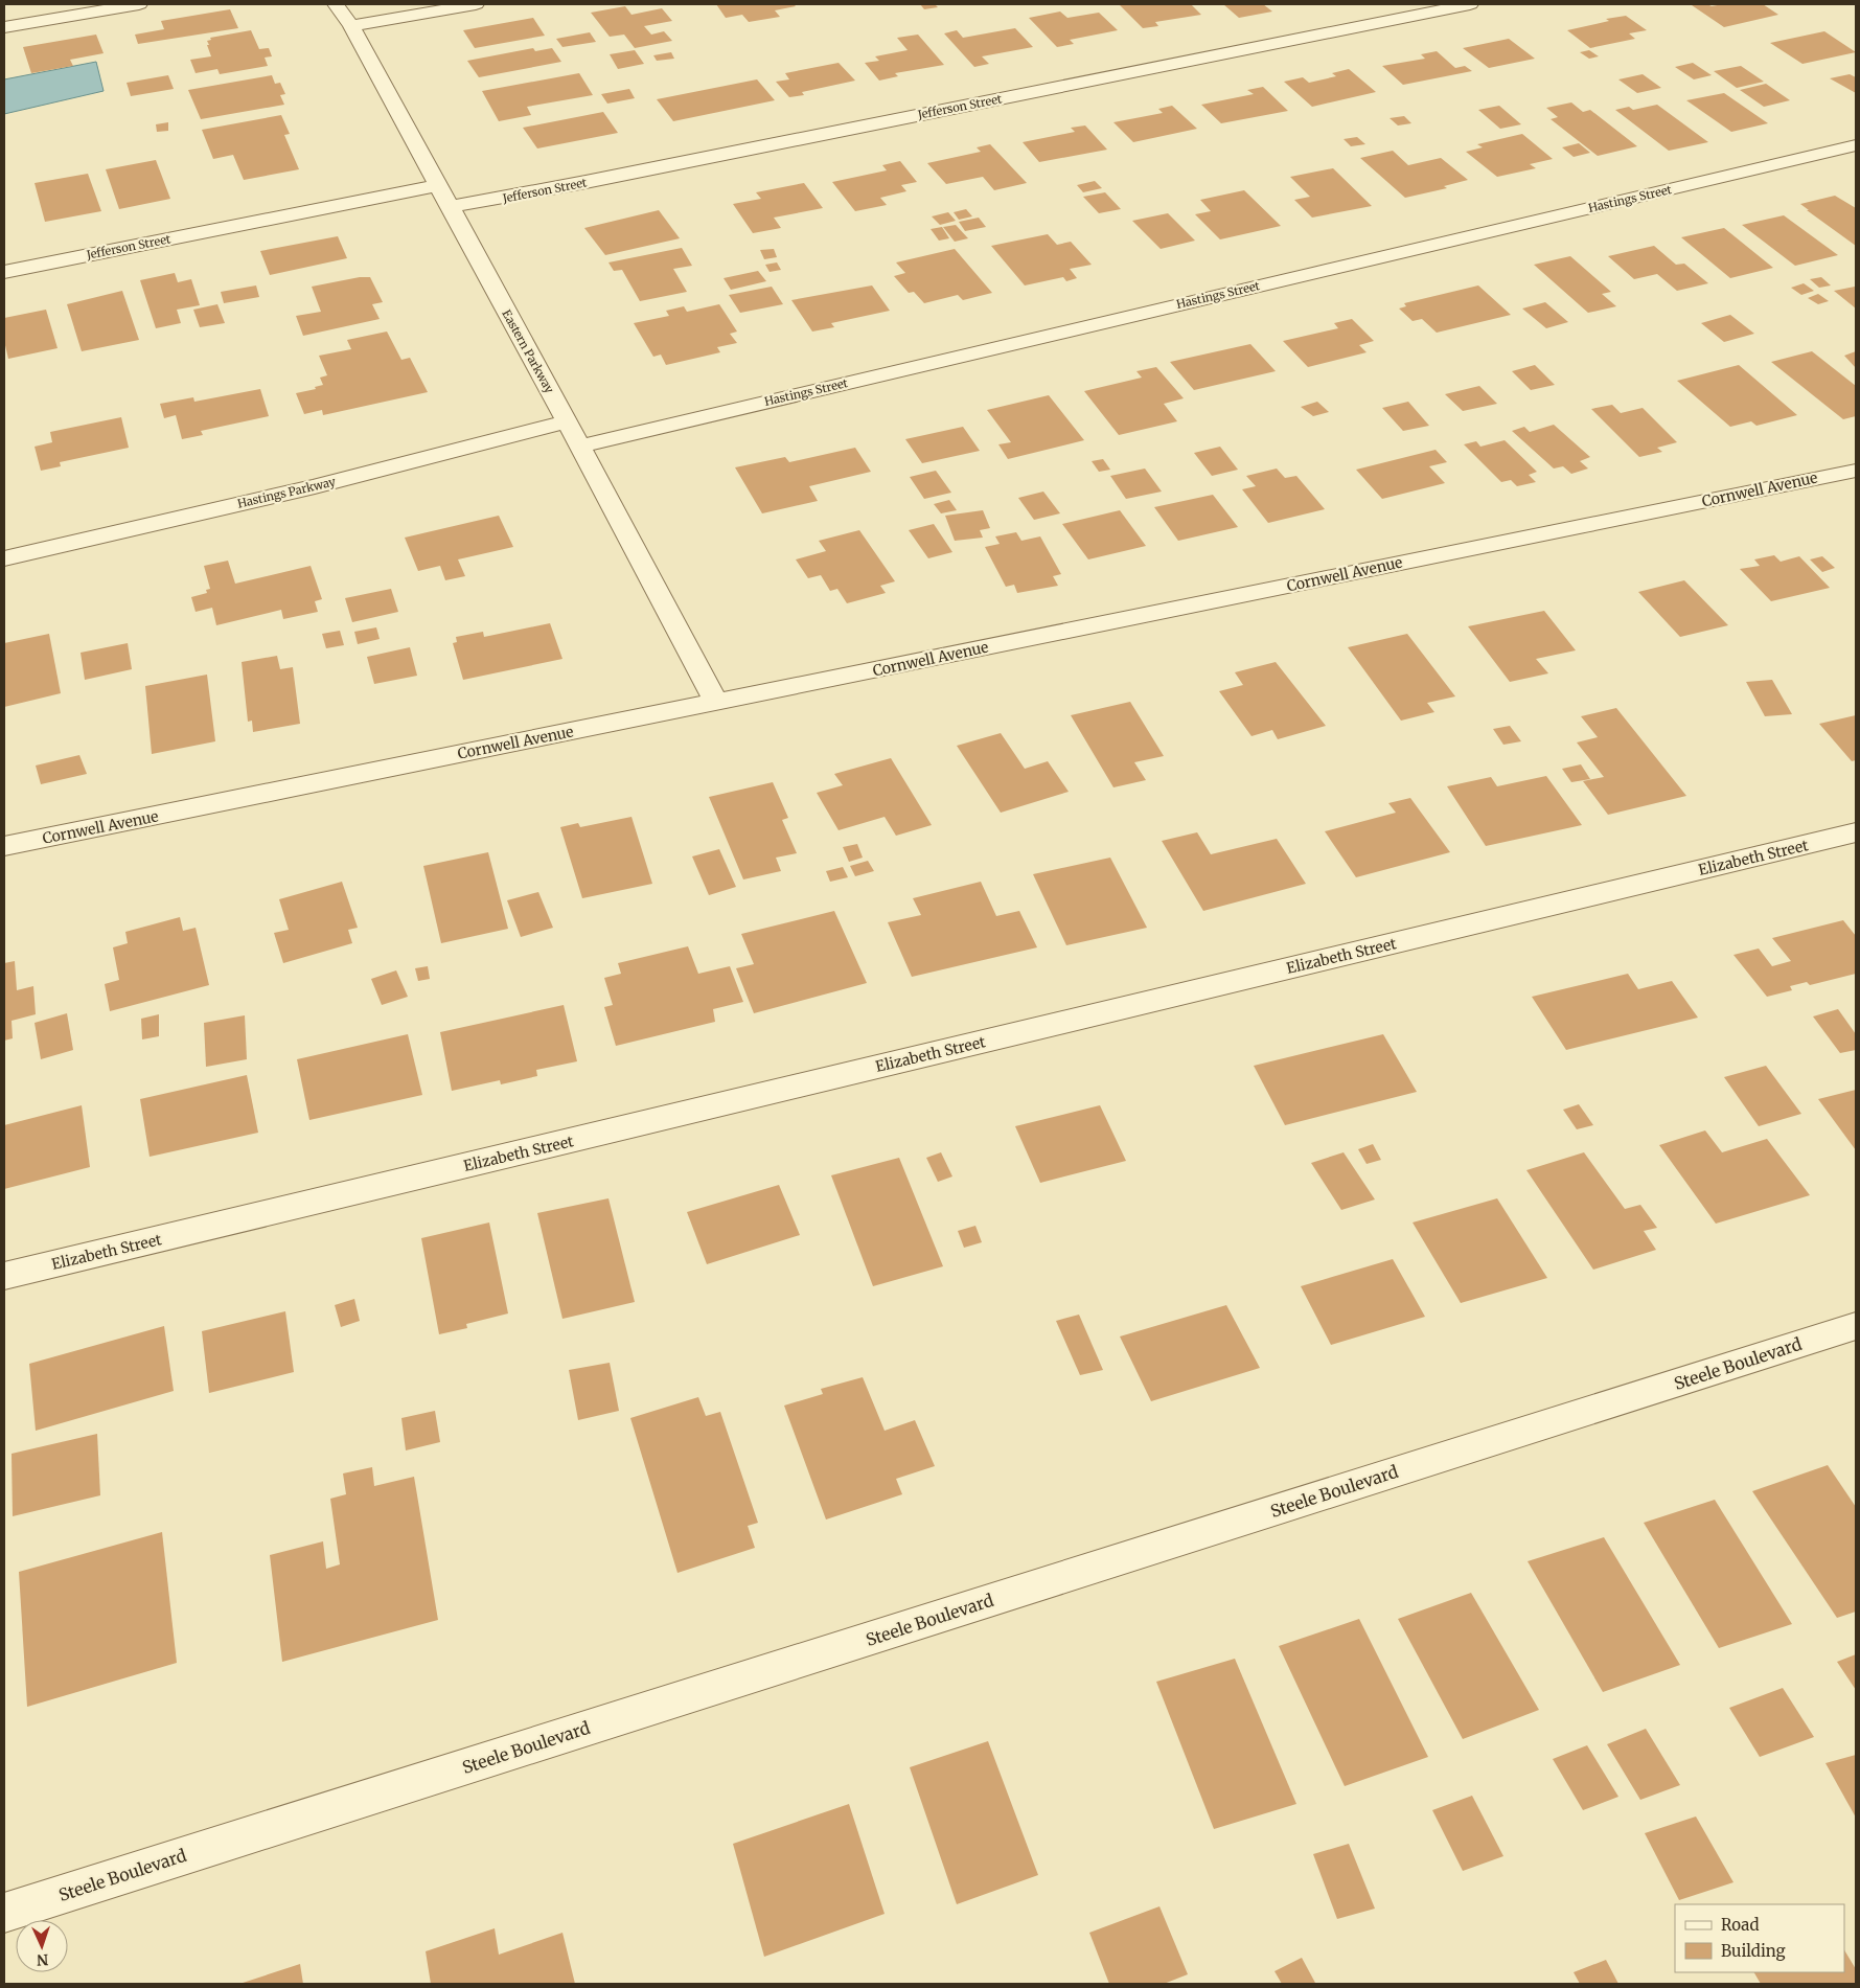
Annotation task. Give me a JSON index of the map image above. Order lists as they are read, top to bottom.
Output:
{
  "streets": {
    "street": [
      "Jefferson Street",
      "Hastings Street",
      "Eastern Parkway",
      "Cornwell Avenue",
      "Hastings Parkway",
      "Elizabeth Street",
      "Steele Boulevard"
    ]
  },
  "crossings": [
    ["Jefferson Street", "Eastern Parkway"],
    ["Hastings Street", "Eastern Parkway"],
    ["Eastern Parkway", "Cornwell Avenue"],
    ["Eastern Parkway", "Hastings Parkway"]
  ],
  "legend": ["Road", "Building"],
  "north": "bottom"
}
